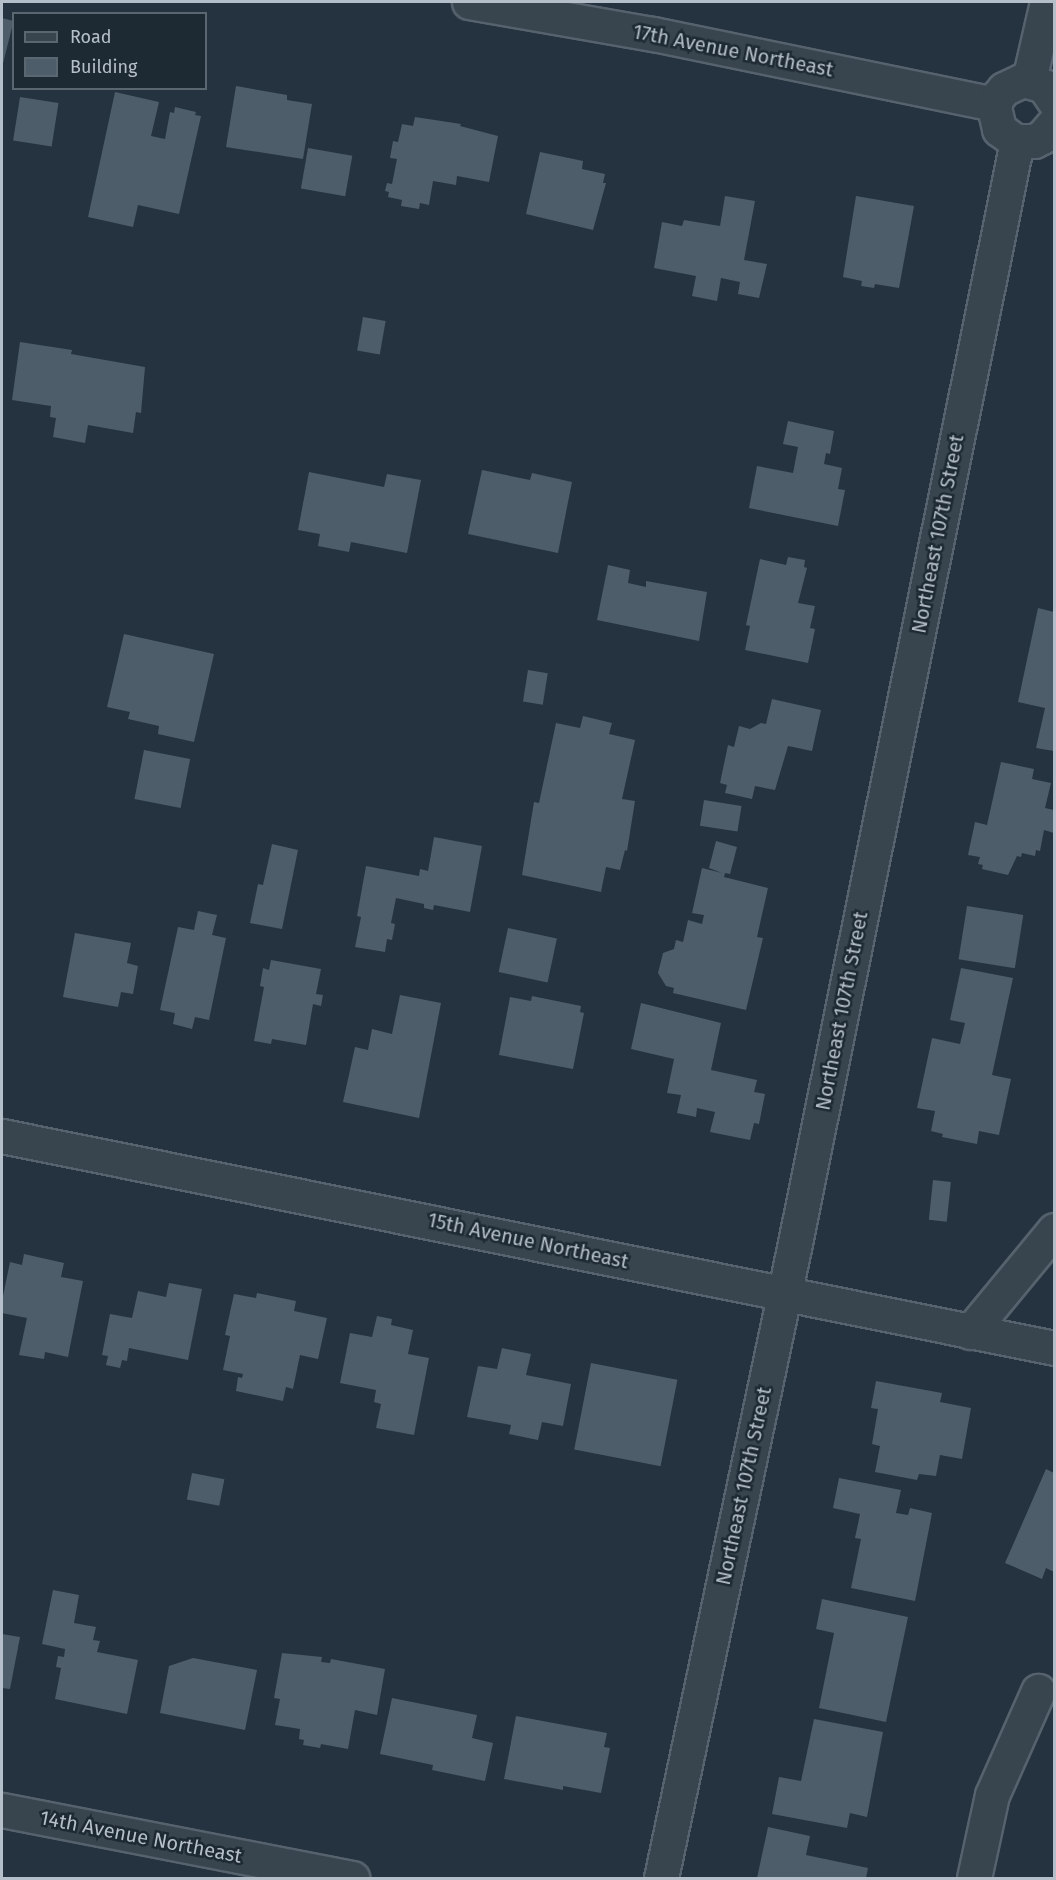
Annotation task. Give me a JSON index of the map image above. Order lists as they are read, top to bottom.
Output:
{
  "streets": {
    "street": [
      "17th Avenue Northeast",
      "Northeast 107th Street",
      "15th Avenue Northeast",
      "14th Avenue Northeast"
    ]
  },
  "crossings": [
    ["Northeast 107th Street", "15th Avenue Northeast"]
  ],
  "legend": ["Road", "Building"]
}
